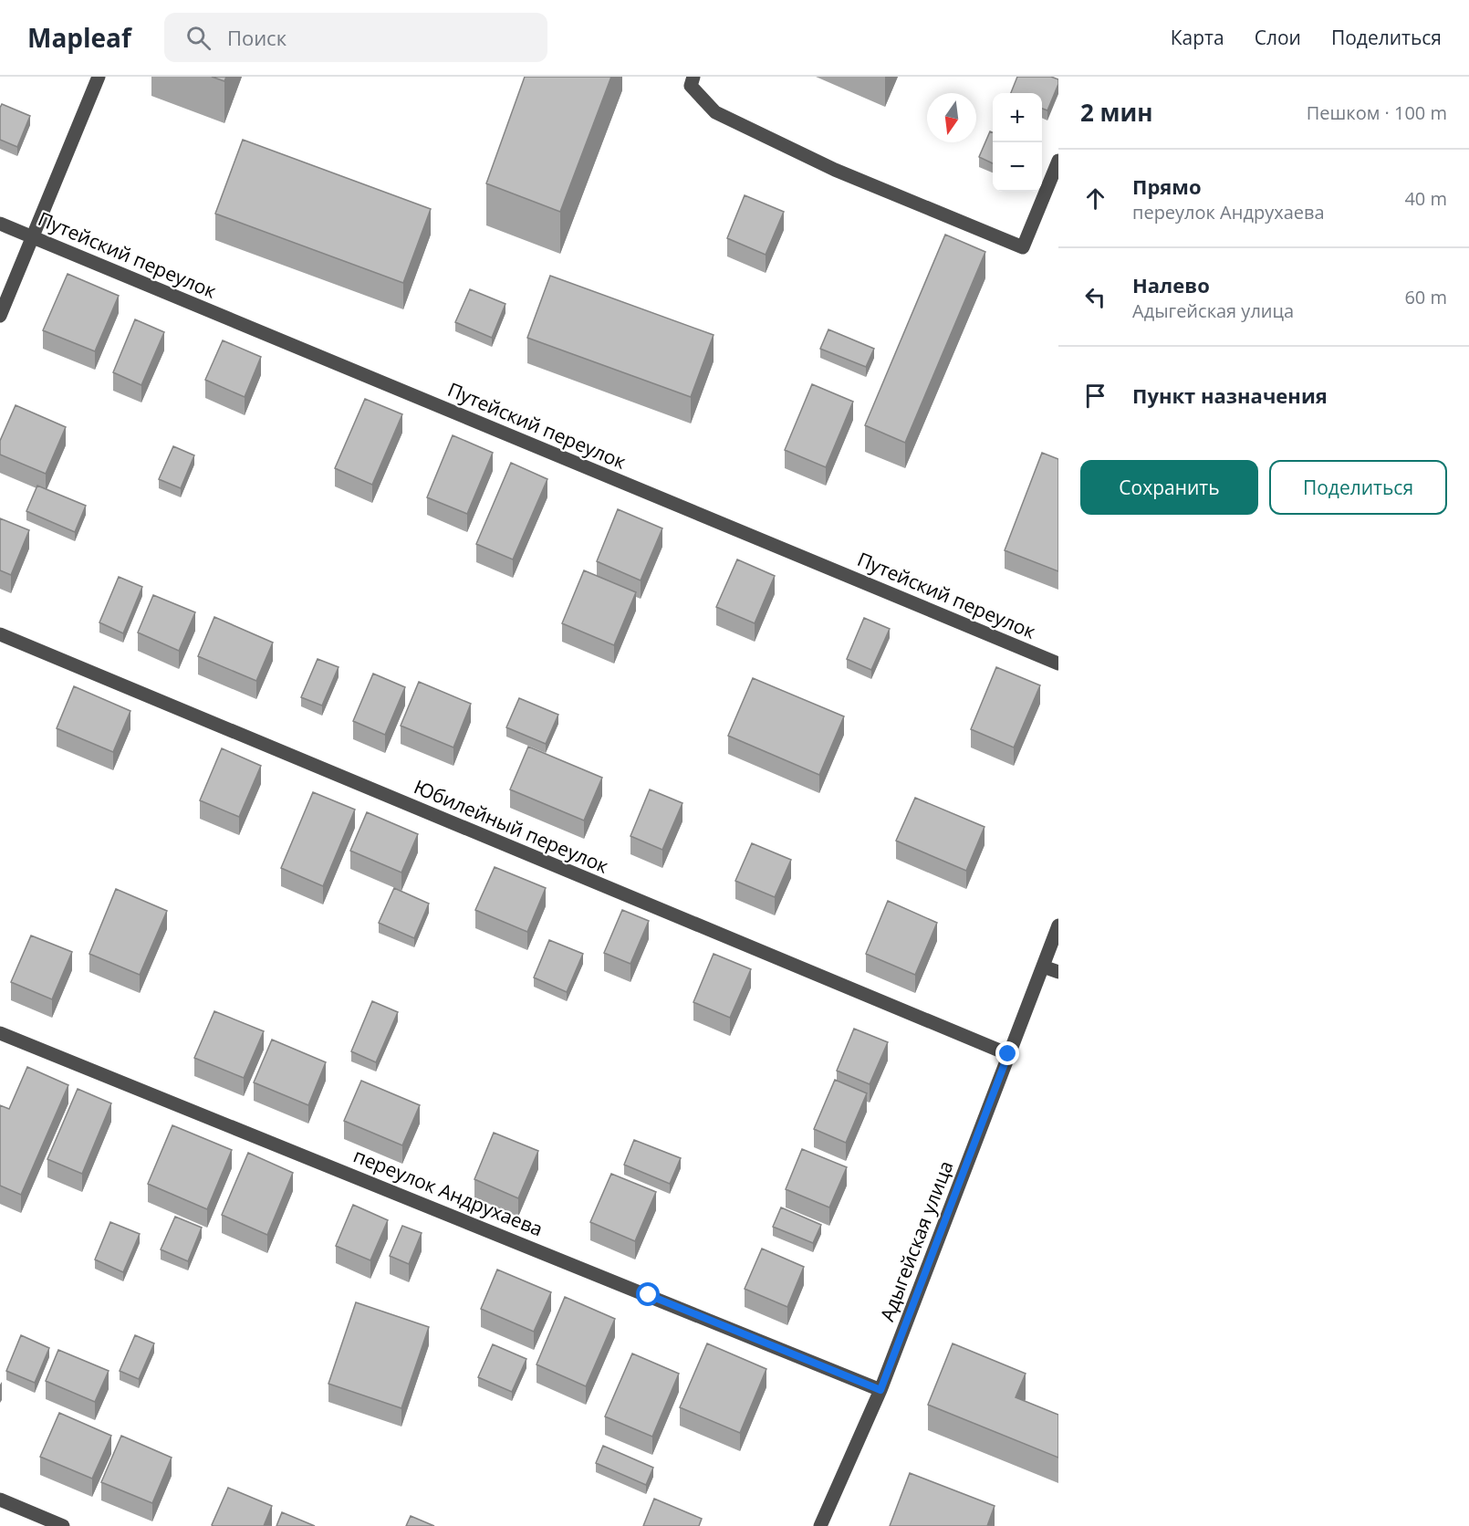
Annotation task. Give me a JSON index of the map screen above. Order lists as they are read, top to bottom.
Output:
{
  "streets": {
    "street": [
      "Путейский переулок",
      "Юбилейный переулок",
      "переулок Андрухаева",
      "Адыгейская улица"
    ]
  },
  "crossings": [
    ["Юбилейный переулок", "Адыгейская улица"],
    ["переулок Андрухаева", "Адыгейская улица"]
  ],
  "north": "bottom",
  "page": {
    "header": "Mapleaf",
    "search": "Поиск",
    "nav": ["Карта", "Слои", "Поделиться"],
    "heading": ["2 мин", "Пешком · 100 m"],
    "map_buttons": ["+", "−"],
    "list": [
      ["Прямо", "переулок Андрухаева", "40 m"],
      ["Налево", "Адыгейская улица", "60 m"],
      "Пункт назначения"
    ],
    "buttons": ["Сохранить", "Поделиться"]
  }
}
